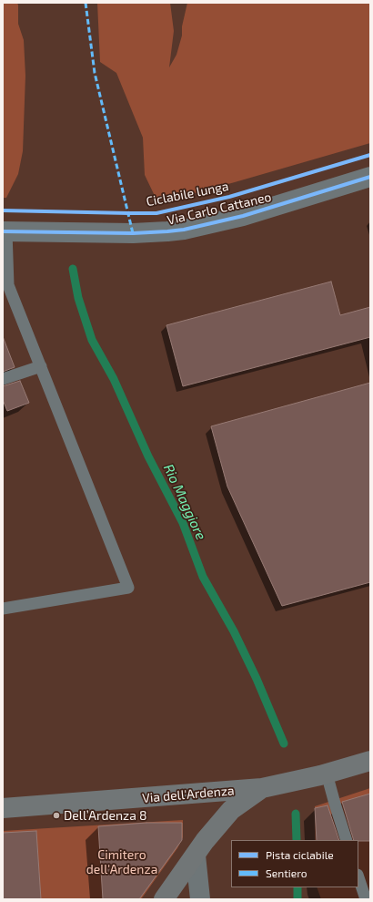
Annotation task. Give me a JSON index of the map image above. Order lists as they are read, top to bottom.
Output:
{
  "streets": {
    "main road": ["Via dell'Ardenza"],
    "street": ["Via Carlo Cattaneo"],
    "cycle path": ["Ciclabile lunga"]
  },
  "water": ["Rio Maggiore"],
  "parks": ["Cimitero dell'Ardenza"],
  "places": ["Dell’Ardenza 8"],
  "legend": ["Pista ciclabile", "Sentiero"]
}
